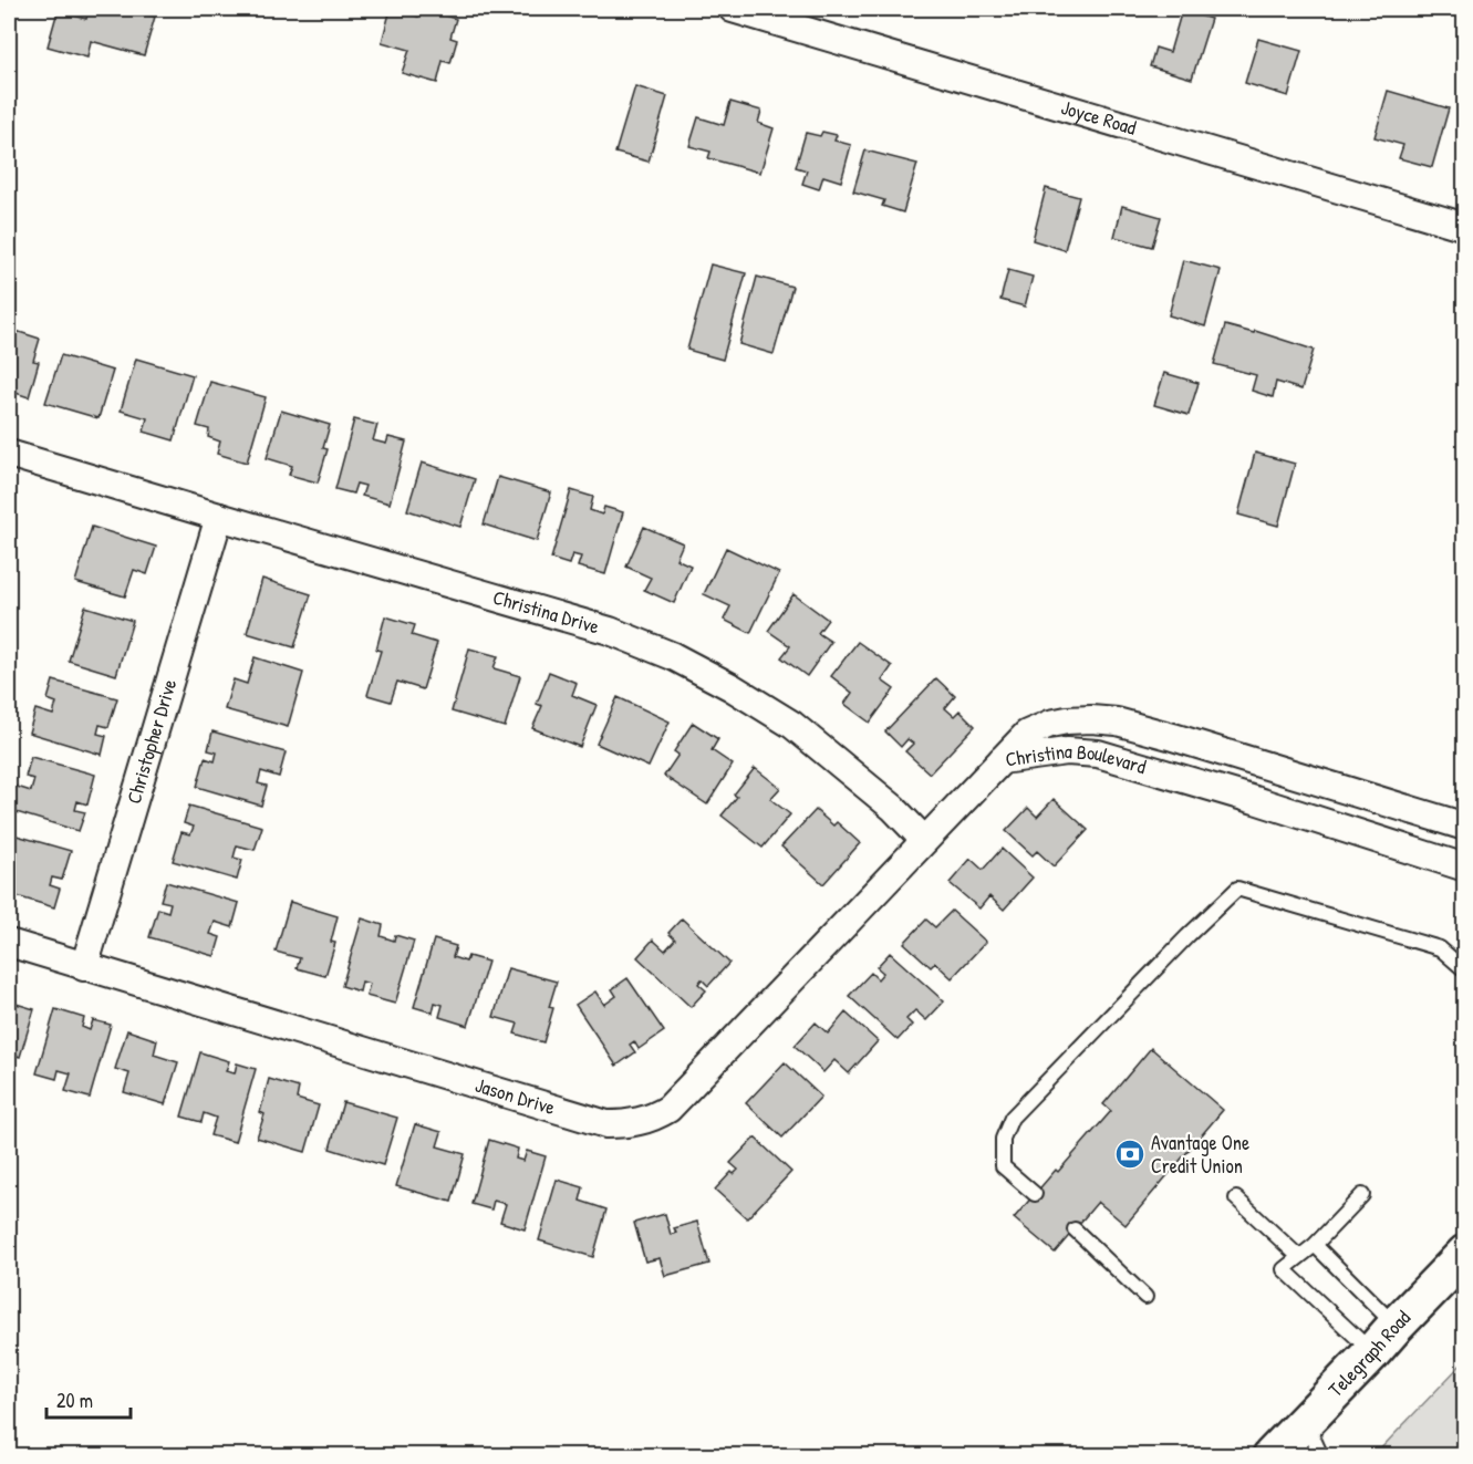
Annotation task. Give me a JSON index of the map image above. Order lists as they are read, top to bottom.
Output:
{
  "streets": {
    "main road": ["Telegraph Road"],
    "street": [
      "Joyce Road",
      "Christina Drive",
      "Christopher Drive",
      "Christina Boulevard",
      "Jason Drive"
    ]
  },
  "crossings": [
    ["Christina Drive", "Christopher Drive"],
    ["Christina Drive", "Jason Drive"],
    ["Christopher Drive", "Jason Drive"]
  ],
  "places": {
    "bank": ["Avantage One Credit Union"]
  },
  "scale_bar": "20 m"
}
